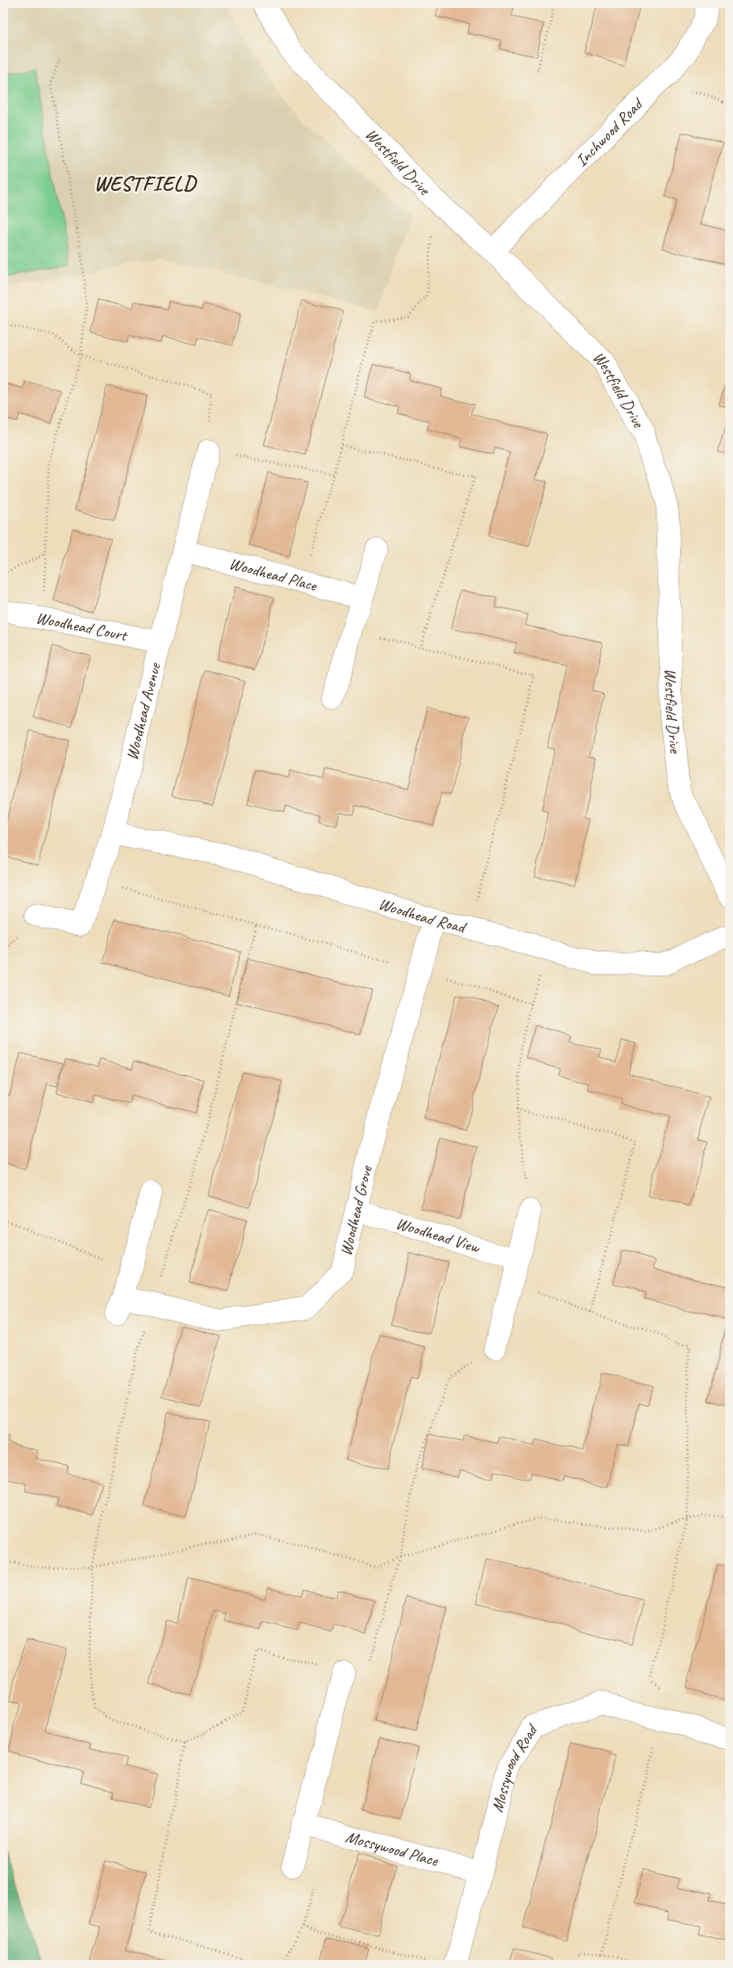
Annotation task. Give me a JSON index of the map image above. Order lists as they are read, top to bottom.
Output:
{
  "streets": {
    "street": [
      "Inchwood Road",
      "Westfield Drive",
      "Woodhead Place",
      "Woodhead Court",
      "Woodhead Avenue",
      "Woodhead Road",
      "Woodhead Grove",
      "Woodhead View",
      "Mossywood Road",
      "Mossywood Place"
    ]
  },
  "crossings": [
    ["Inchwood Road", "Westfield Drive"],
    ["Woodhead Place", "Woodhead Avenue"],
    ["Woodhead Court", "Woodhead Avenue"],
    ["Woodhead Avenue", "Woodhead Road"],
    ["Woodhead Road", "Woodhead Grove"],
    ["Woodhead Grove", "Woodhead View"],
    ["Mossywood Road", "Mossywood Place"]
  ],
  "districts": ["WESTFIELD"]
}
